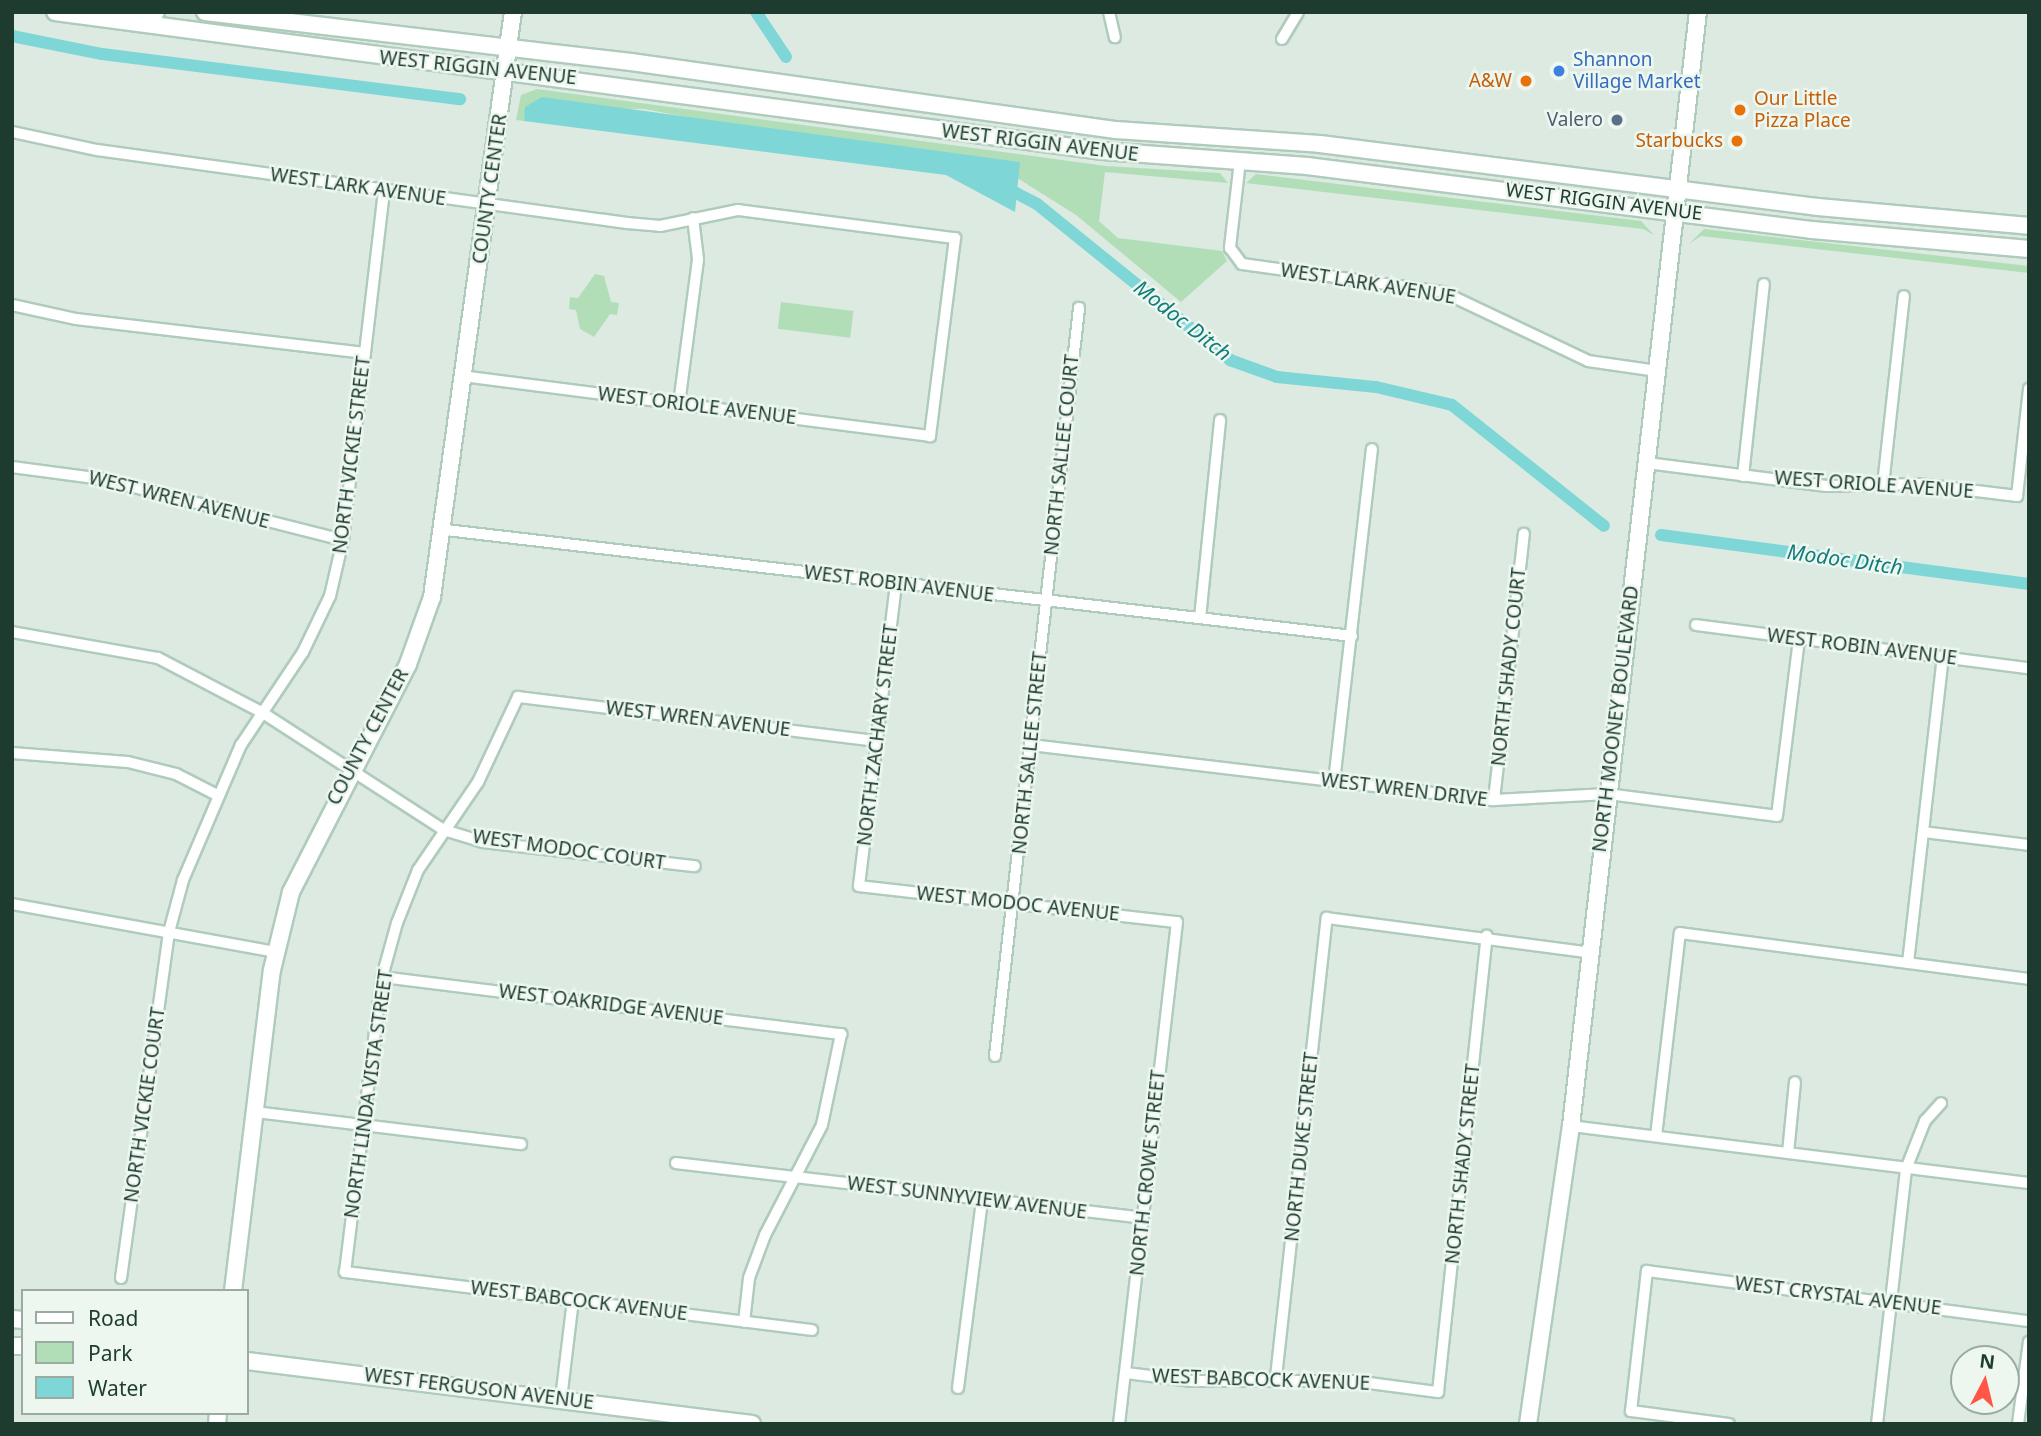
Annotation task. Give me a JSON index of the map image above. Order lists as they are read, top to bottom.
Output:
{
  "streets": {
    "main road": [
      "WEST RIGGIN AVENUE",
      "COUNTY CENTER",
      "NORTH MOONEY BOULEVARD",
      "WEST FERGUSON AVENUE"
    ],
    "street": [
      "WEST LARK AVENUE",
      "WEST ORIOLE AVENUE",
      "NORTH VICKIE STREET",
      "NORTH SALLEE COURT",
      "WEST WREN AVENUE",
      "WEST ROBIN AVENUE",
      "NORTH SHADY COURT",
      "NORTH ZACHARY STREET",
      "NORTH SALLEE STREET",
      "WEST WREN DRIVE",
      "WEST MODOC COURT",
      "WEST MODOC AVENUE",
      "WEST OAKRIDGE AVENUE",
      "NORTH LINDA VISTA STREET",
      "NORTH VICKIE COURT",
      "NORTH DUKE STREET",
      "NORTH SHADY STREET",
      "NORTH CROWE STREET",
      "WEST SUNNYVIEW AVENUE",
      "WEST CRYSTAL AVENUE",
      "WEST BABCOCK AVENUE"
    ]
  },
  "crossings": [
    ["WEST RIGGIN AVENUE", "WEST LARK AVENUE"],
    ["WEST RIGGIN AVENUE", "COUNTY CENTER"],
    ["WEST RIGGIN AVENUE", "NORTH MOONEY BOULEVARD"],
    ["WEST LARK AVENUE", "COUNTY CENTER"],
    ["WEST LARK AVENUE", "WEST ORIOLE AVENUE"],
    ["WEST LARK AVENUE", "NORTH VICKIE STREET"],
    ["WEST LARK AVENUE", "NORTH MOONEY BOULEVARD"],
    ["COUNTY CENTER", "WEST ORIOLE AVENUE"],
    ["COUNTY CENTER", "WEST ROBIN AVENUE"],
    ["WEST ORIOLE AVENUE", "NORTH MOONEY BOULEVARD"],
    ["NORTH VICKIE STREET", "WEST WREN AVENUE"],
    ["NORTH VICKIE STREET", "NORTH VICKIE COURT"],
    ["NORTH SALLEE COURT", "WEST ROBIN AVENUE"],
    ["NORTH SALLEE COURT", "NORTH SALLEE STREET"],
    ["WEST WREN AVENUE", "NORTH ZACHARY STREET"],
    ["WEST WREN AVENUE", "NORTH LINDA VISTA STREET"],
    ["WEST ROBIN AVENUE", "NORTH ZACHARY STREET"],
    ["WEST ROBIN AVENUE", "NORTH SALLEE STREET"],
    ["WEST ROBIN AVENUE", "WEST WREN DRIVE"],
    ["NORTH SHADY COURT", "WEST WREN DRIVE"],
    ["NORTH MOONEY BOULEVARD", "WEST WREN DRIVE"],
    ["NORTH ZACHARY STREET", "WEST MODOC AVENUE"],
    ["NORTH SALLEE STREET", "WEST WREN DRIVE"],
    ["NORTH SALLEE STREET", "WEST MODOC AVENUE"],
    ["WEST MODOC COURT", "NORTH LINDA VISTA STREET"],
    ["WEST MODOC AVENUE", "NORTH CROWE STREET"],
    ["WEST OAKRIDGE AVENUE", "NORTH LINDA VISTA STREET"],
    ["WEST OAKRIDGE AVENUE", "WEST SUNNYVIEW AVENUE"],
    ["NORTH LINDA VISTA STREET", "WEST BABCOCK AVENUE"],
    ["NORTH DUKE STREET", "NORTH SHADY STREET"],
    ["NORTH DUKE STREET", "WEST BABCOCK AVENUE"],
    ["NORTH SHADY STREET", "WEST BABCOCK AVENUE"],
    ["NORTH CROWE STREET", "WEST SUNNYVIEW AVENUE"],
    ["NORTH CROWE STREET", "WEST BABCOCK AVENUE"]
  ],
  "water": ["Modoc Ditch"],
  "places": [
    "Shannon Village Market",
    "A&W",
    "Our Little Pizza Place",
    "Valero",
    "Starbucks"
  ],
  "legend": ["Road", "Park", "Water"],
  "north": "top"
}
